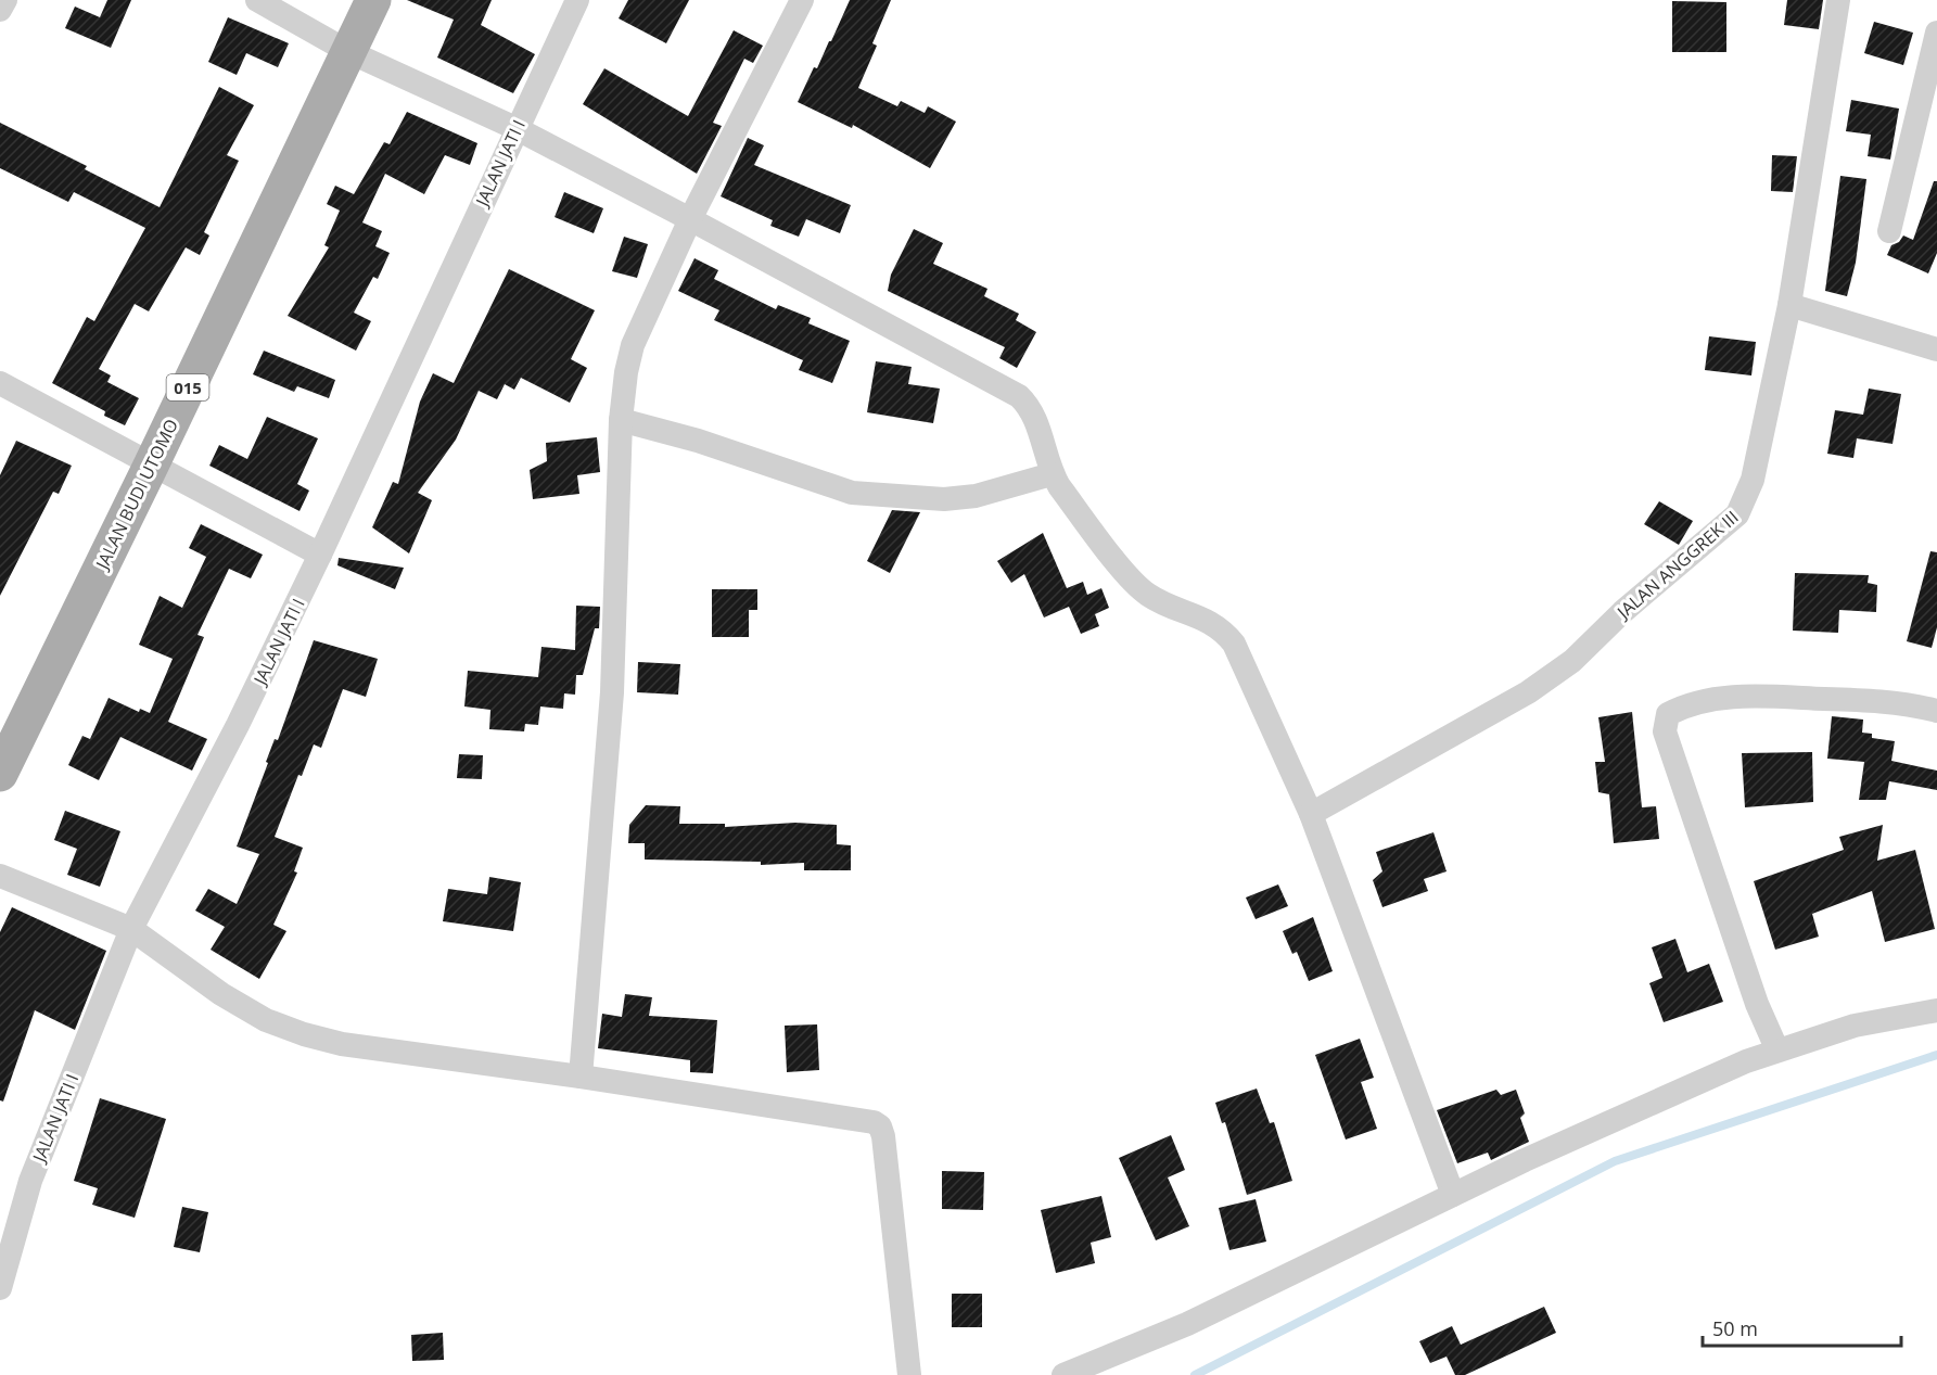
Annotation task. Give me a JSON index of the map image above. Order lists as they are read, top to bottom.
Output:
{
  "streets": {
    "main road": ["015", "JALAN BUDI UTOMO"],
    "street": ["JALAN JATI I", "JALAN ANGGREK III"]
  },
  "scale_bar": "50 m"
}
